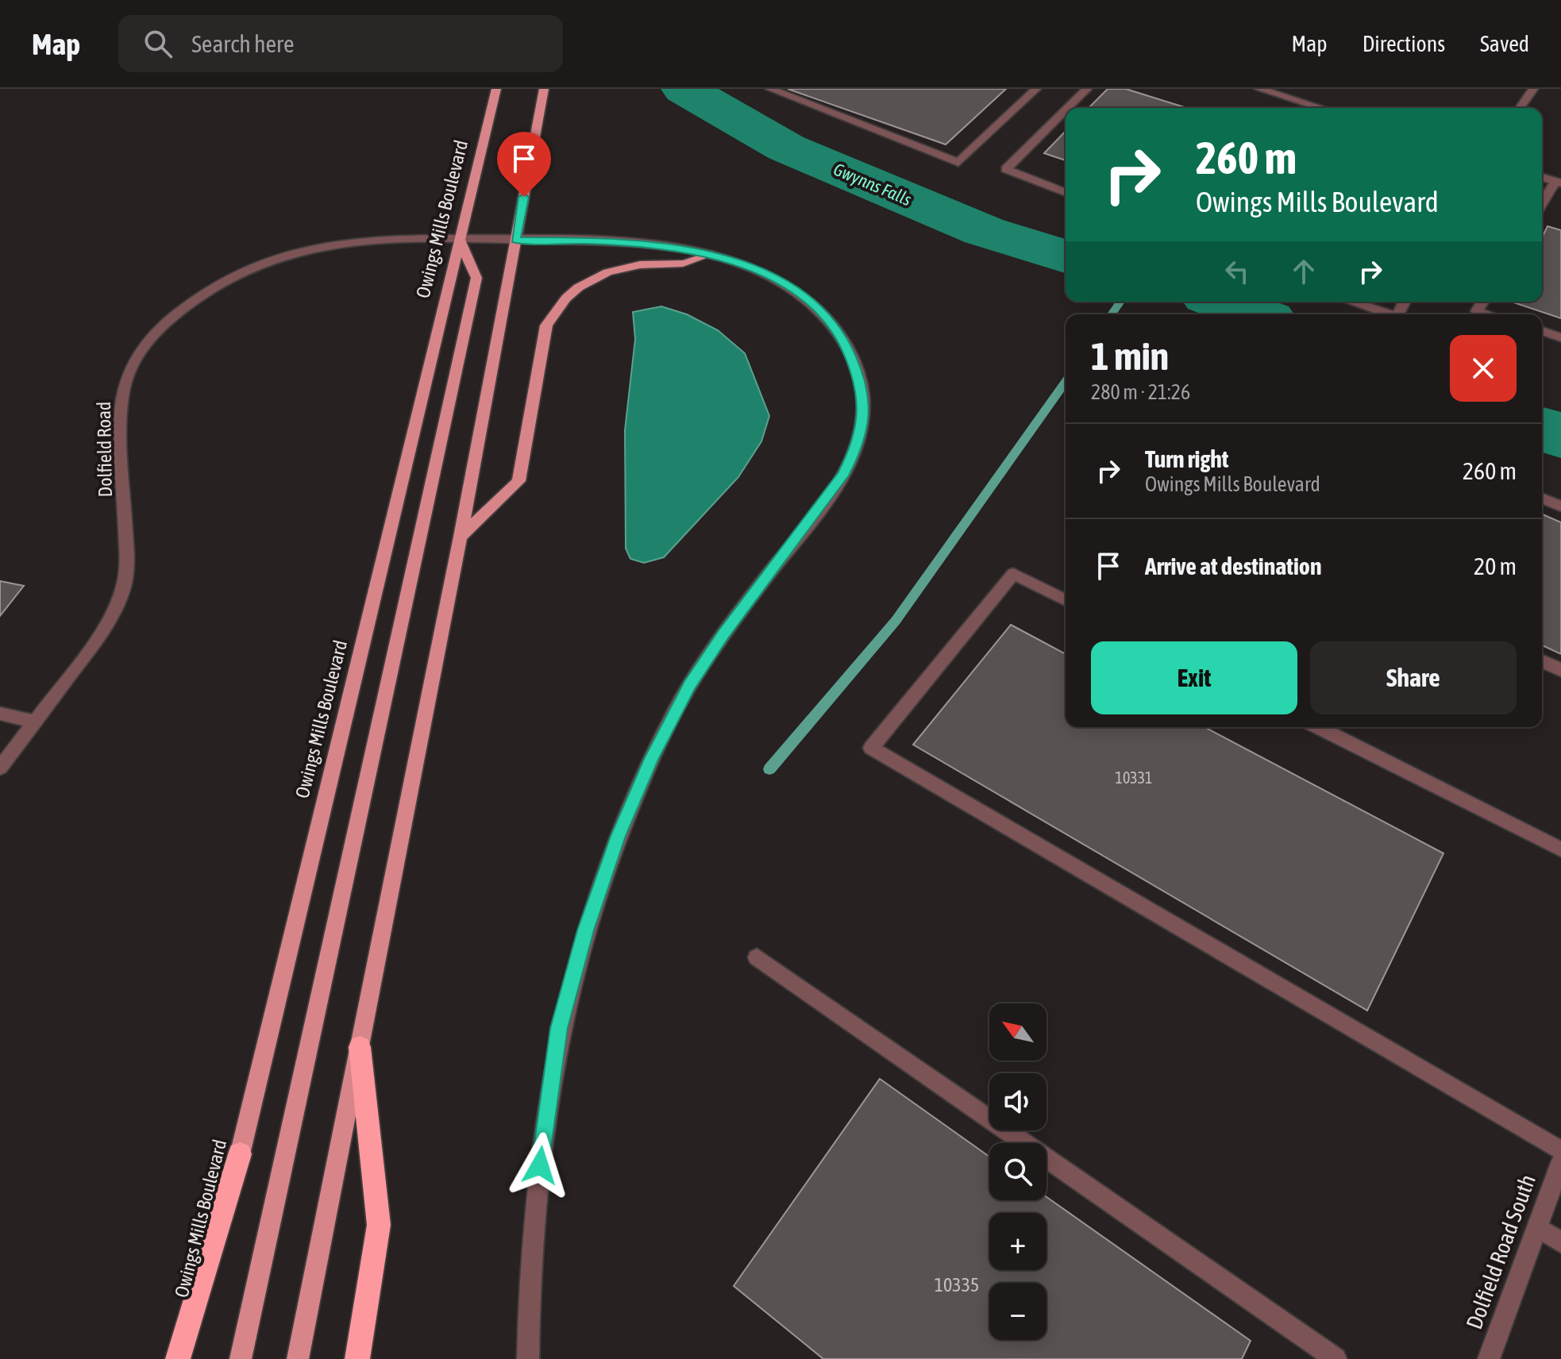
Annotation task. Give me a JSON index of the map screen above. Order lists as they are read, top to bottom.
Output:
{
  "streets": {
    "main road": ["Owings Mills Boulevard"],
    "street": ["Dolfield Road", "Dolfield Road South"]
  },
  "crossings": [
    ["Owings Mills Boulevard", "Dolfield Road"]
  ],
  "water": ["Gwynns Falls"],
  "house_numbers": ["10331", "10335"],
  "north": "top left",
  "page": {
    "header": "Map",
    "search": "Search here",
    "nav": ["Map", "Directions", "Saved"],
    "turn": ["260 m", "Owings Mills Boulevard"],
    "heading": ["1 min", "280 m · 21:26"],
    "list": [
      {
        "name": "Turn right",
        "note": "Owings Mills Boulevard",
        "value": "260 m"
      },
      {
        "name": "Arrive at destination",
        "value": "20 m"
      }
    ],
    "buttons": ["Exit", "Share"],
    "map_buttons": ["+", "−"]
  }
}
